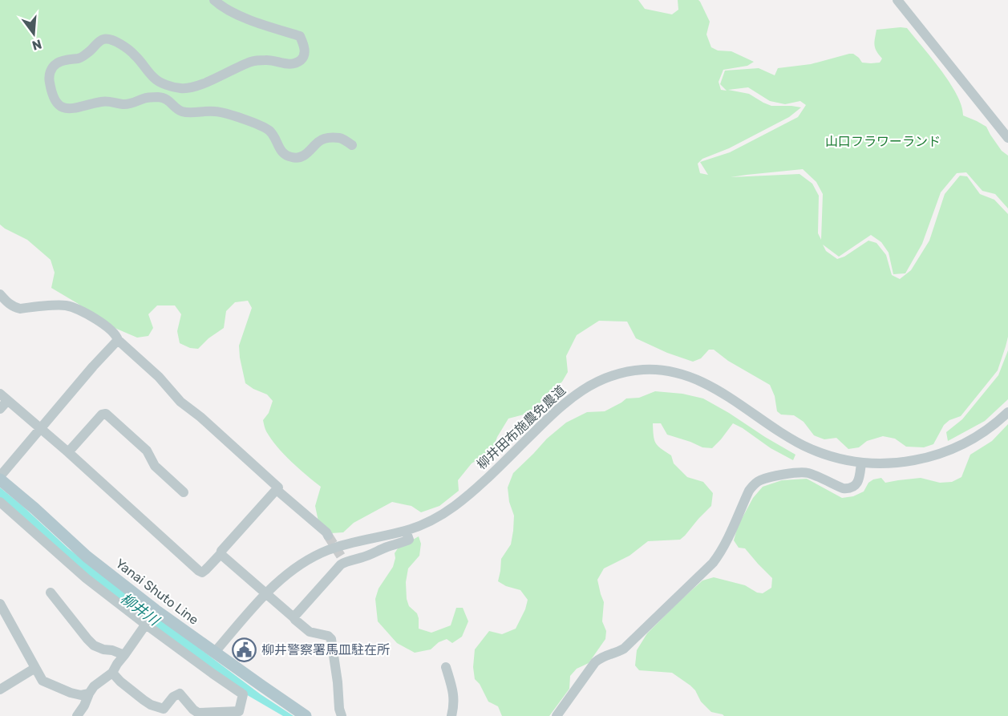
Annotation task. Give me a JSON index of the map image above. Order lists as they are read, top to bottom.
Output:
{
  "streets": {
    "main road": ["Yanai Shuto Line"],
    "street": ["柳井田布施農免農道"]
  },
  "crossings": [
    ["柳井田布施農免農道", "Yanai Shuto Line"]
  ],
  "water": ["柳井川"],
  "parks": ["山口フラワーランド"],
  "places": {
    "public building": ["柳井警察署馬皿駐在所"]
  },
  "north": "bottom"
}
